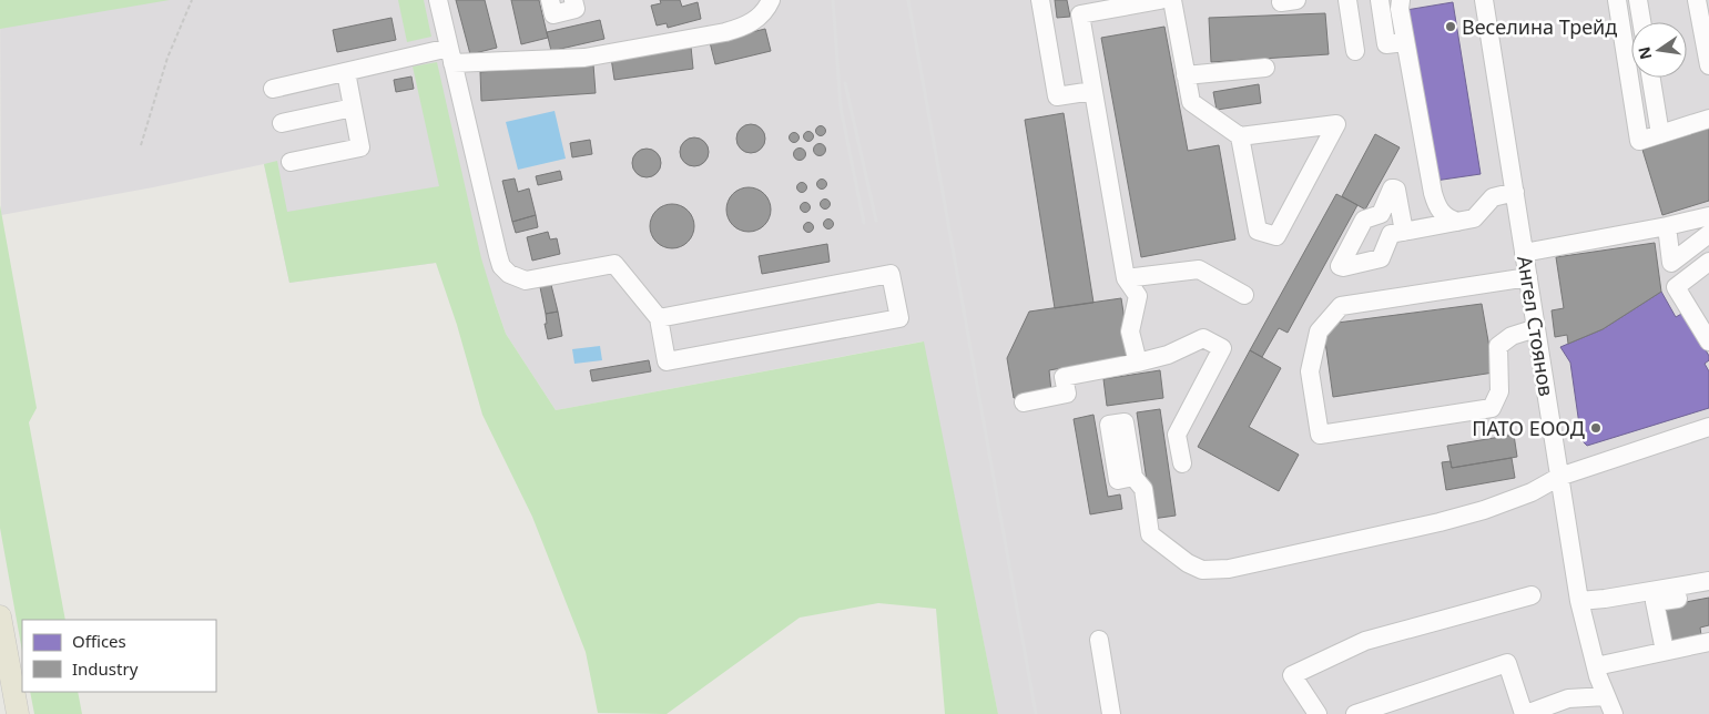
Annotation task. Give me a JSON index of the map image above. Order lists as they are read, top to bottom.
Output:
{
  "streets": {
    "street": ["Ангел Стоянов"]
  },
  "places": ["Веселина Трейд", "ПАТО ЕООД"],
  "legend": ["Offices", "Industry"],
  "north": "left"
}
